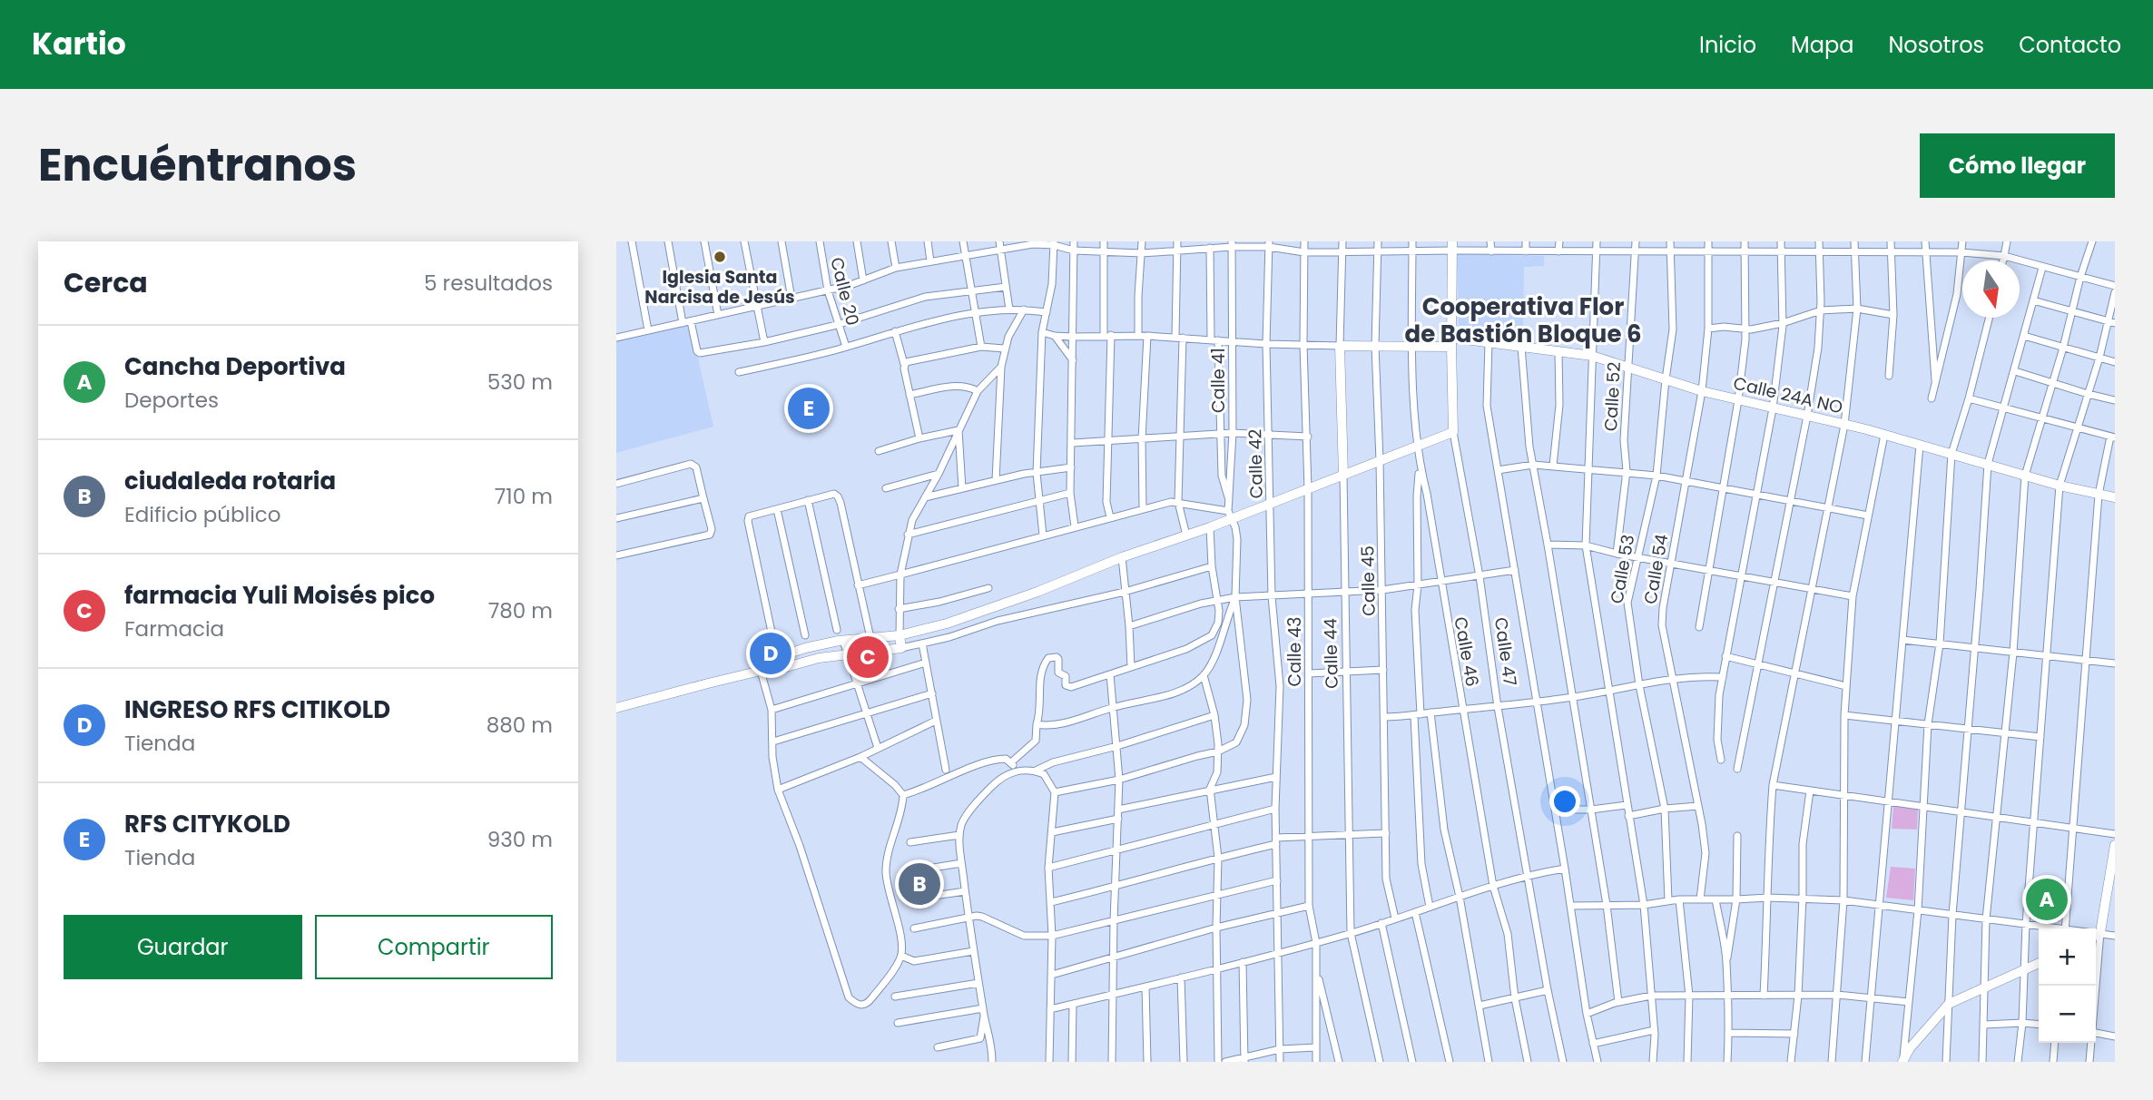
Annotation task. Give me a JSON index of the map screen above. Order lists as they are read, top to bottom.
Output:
{
  "streets": {
    "street": [
      "Calle 20",
      "Calle 41",
      "Calle 24A NO",
      "Calle 52",
      "Calle 42",
      "Calle 53",
      "Calle 54",
      "Calle 45",
      "Calle 43",
      "Calle 46",
      "Calle 47",
      "Calle 44"
    ]
  },
  "crossings": [
    ["Calle 24A NO", "Calle 52"],
    ["Calle 24A NO", "Calle 53"],
    ["Calle 24A NO", "Calle 54"],
    ["Calle 24A NO", "Calle 45"],
    ["Calle 24A NO", "Calle 46"],
    ["Calle 24A NO", "Calle 47"],
    ["Calle 24A NO", "Calle 44"]
  ],
  "districts": ["Cooperativa Flor de Bastión Bloque 6"],
  "places": ["Iglesia Santa Narcisa de Jesús"],
  "north": "bottom",
  "page": {
    "header": "Kartio",
    "nav": [
      "Inicio",
      "Mapa",
      "Nosotros",
      "Contacto"
    ],
    "title": "Encuéntranos",
    "buttons": [
      "Cómo llegar",
      ["Guardar", "Compartir"]
    ],
    "heading": ["Cerca", "5 resultados"],
    "list": [
      {
        "mark": "A",
        "name": "Cancha Deportiva",
        "note": "Deportes",
        "value": "530 m"
      },
      {
        "mark": "B",
        "name": "ciudaleda rotaria",
        "note": "Edificio público",
        "value": "710 m"
      },
      {
        "mark": "C",
        "name": "farmacia Yuli Moisés pico",
        "note": "Farmacia",
        "value": "780 m"
      },
      {
        "mark": "D",
        "name": "INGRESO RFS CITIKOLD",
        "note": "Tienda",
        "value": "880 m"
      },
      {
        "mark": "E",
        "name": "RFS CITYKOLD",
        "note": "Tienda",
        "value": "930 m"
      }
    ],
    "pins": [
      "E",
      "D",
      "C",
      "B",
      "A"
    ],
    "map_buttons": ["+", "−"]
  }
}
